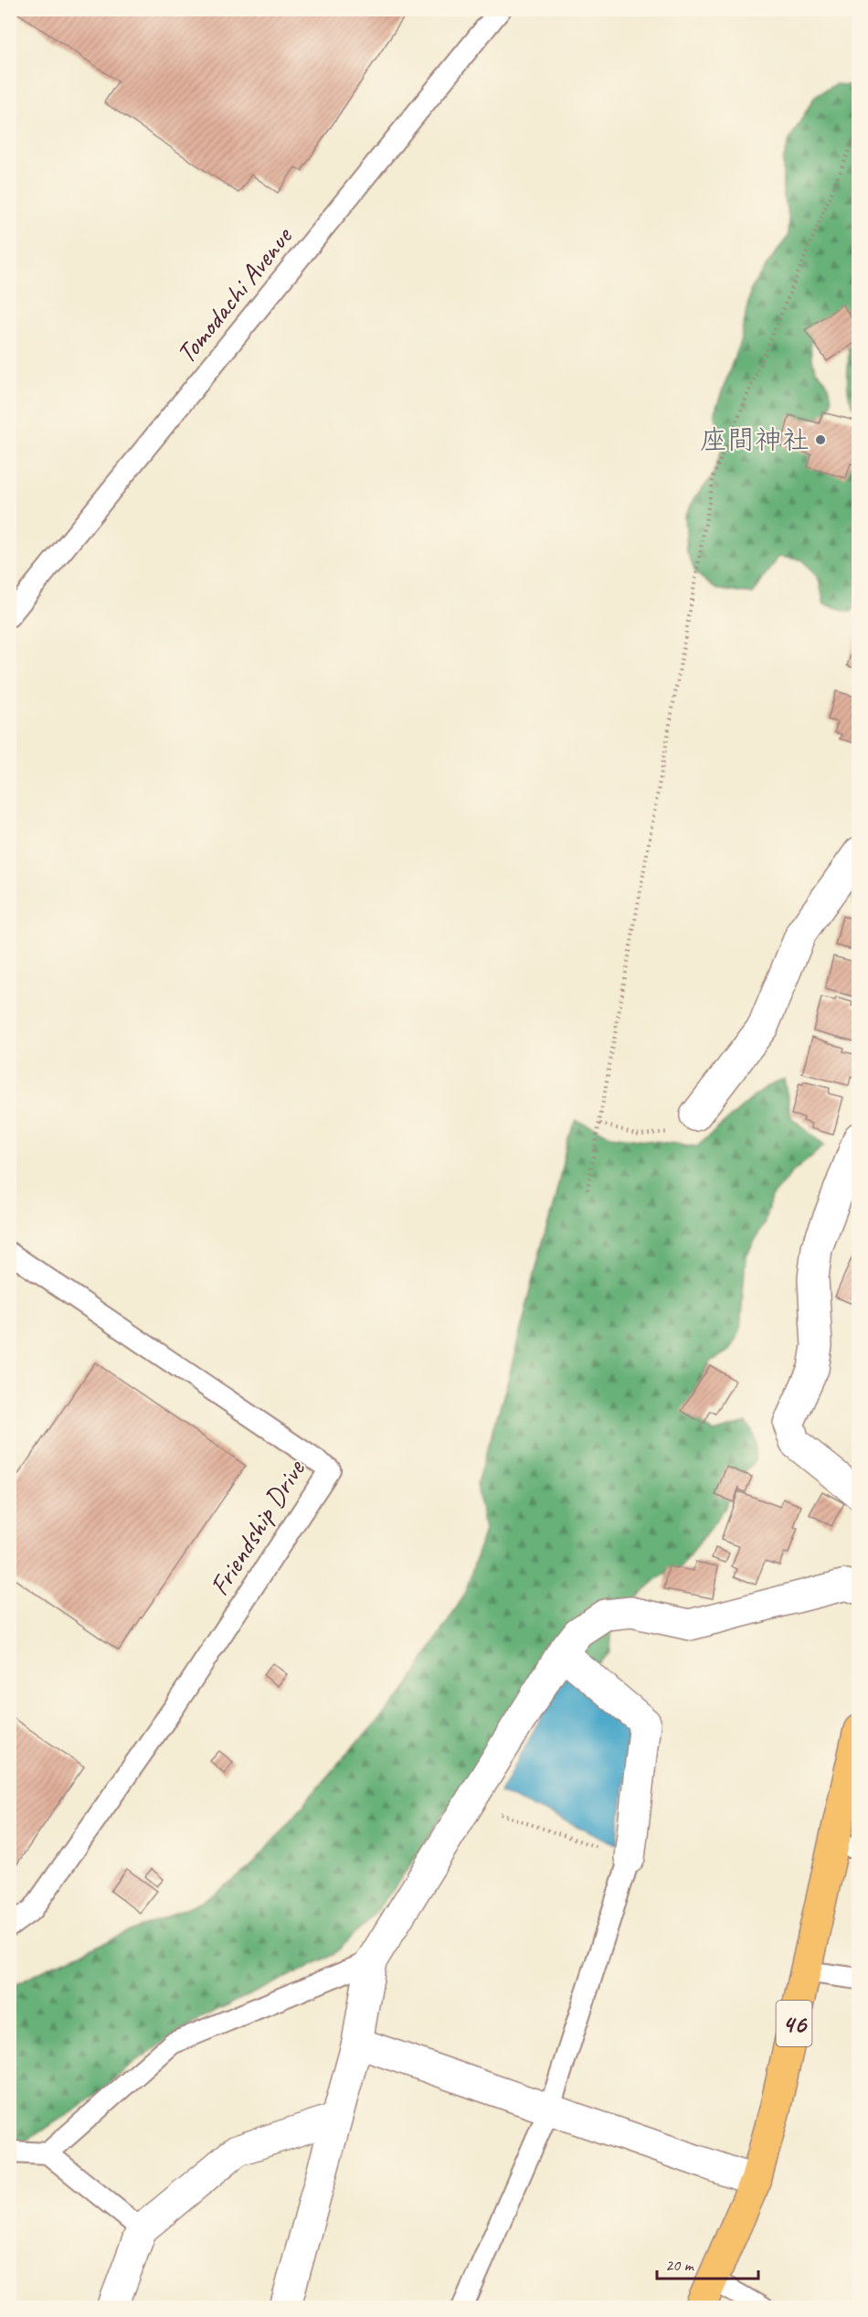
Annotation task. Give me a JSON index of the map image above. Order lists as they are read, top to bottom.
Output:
{
  "streets": {
    "main road": ["46"],
    "lane": ["Tomodachi Avenue", "Friendship Drive"]
  },
  "places": ["座間神社"],
  "scale_bar": "20 m"
}
